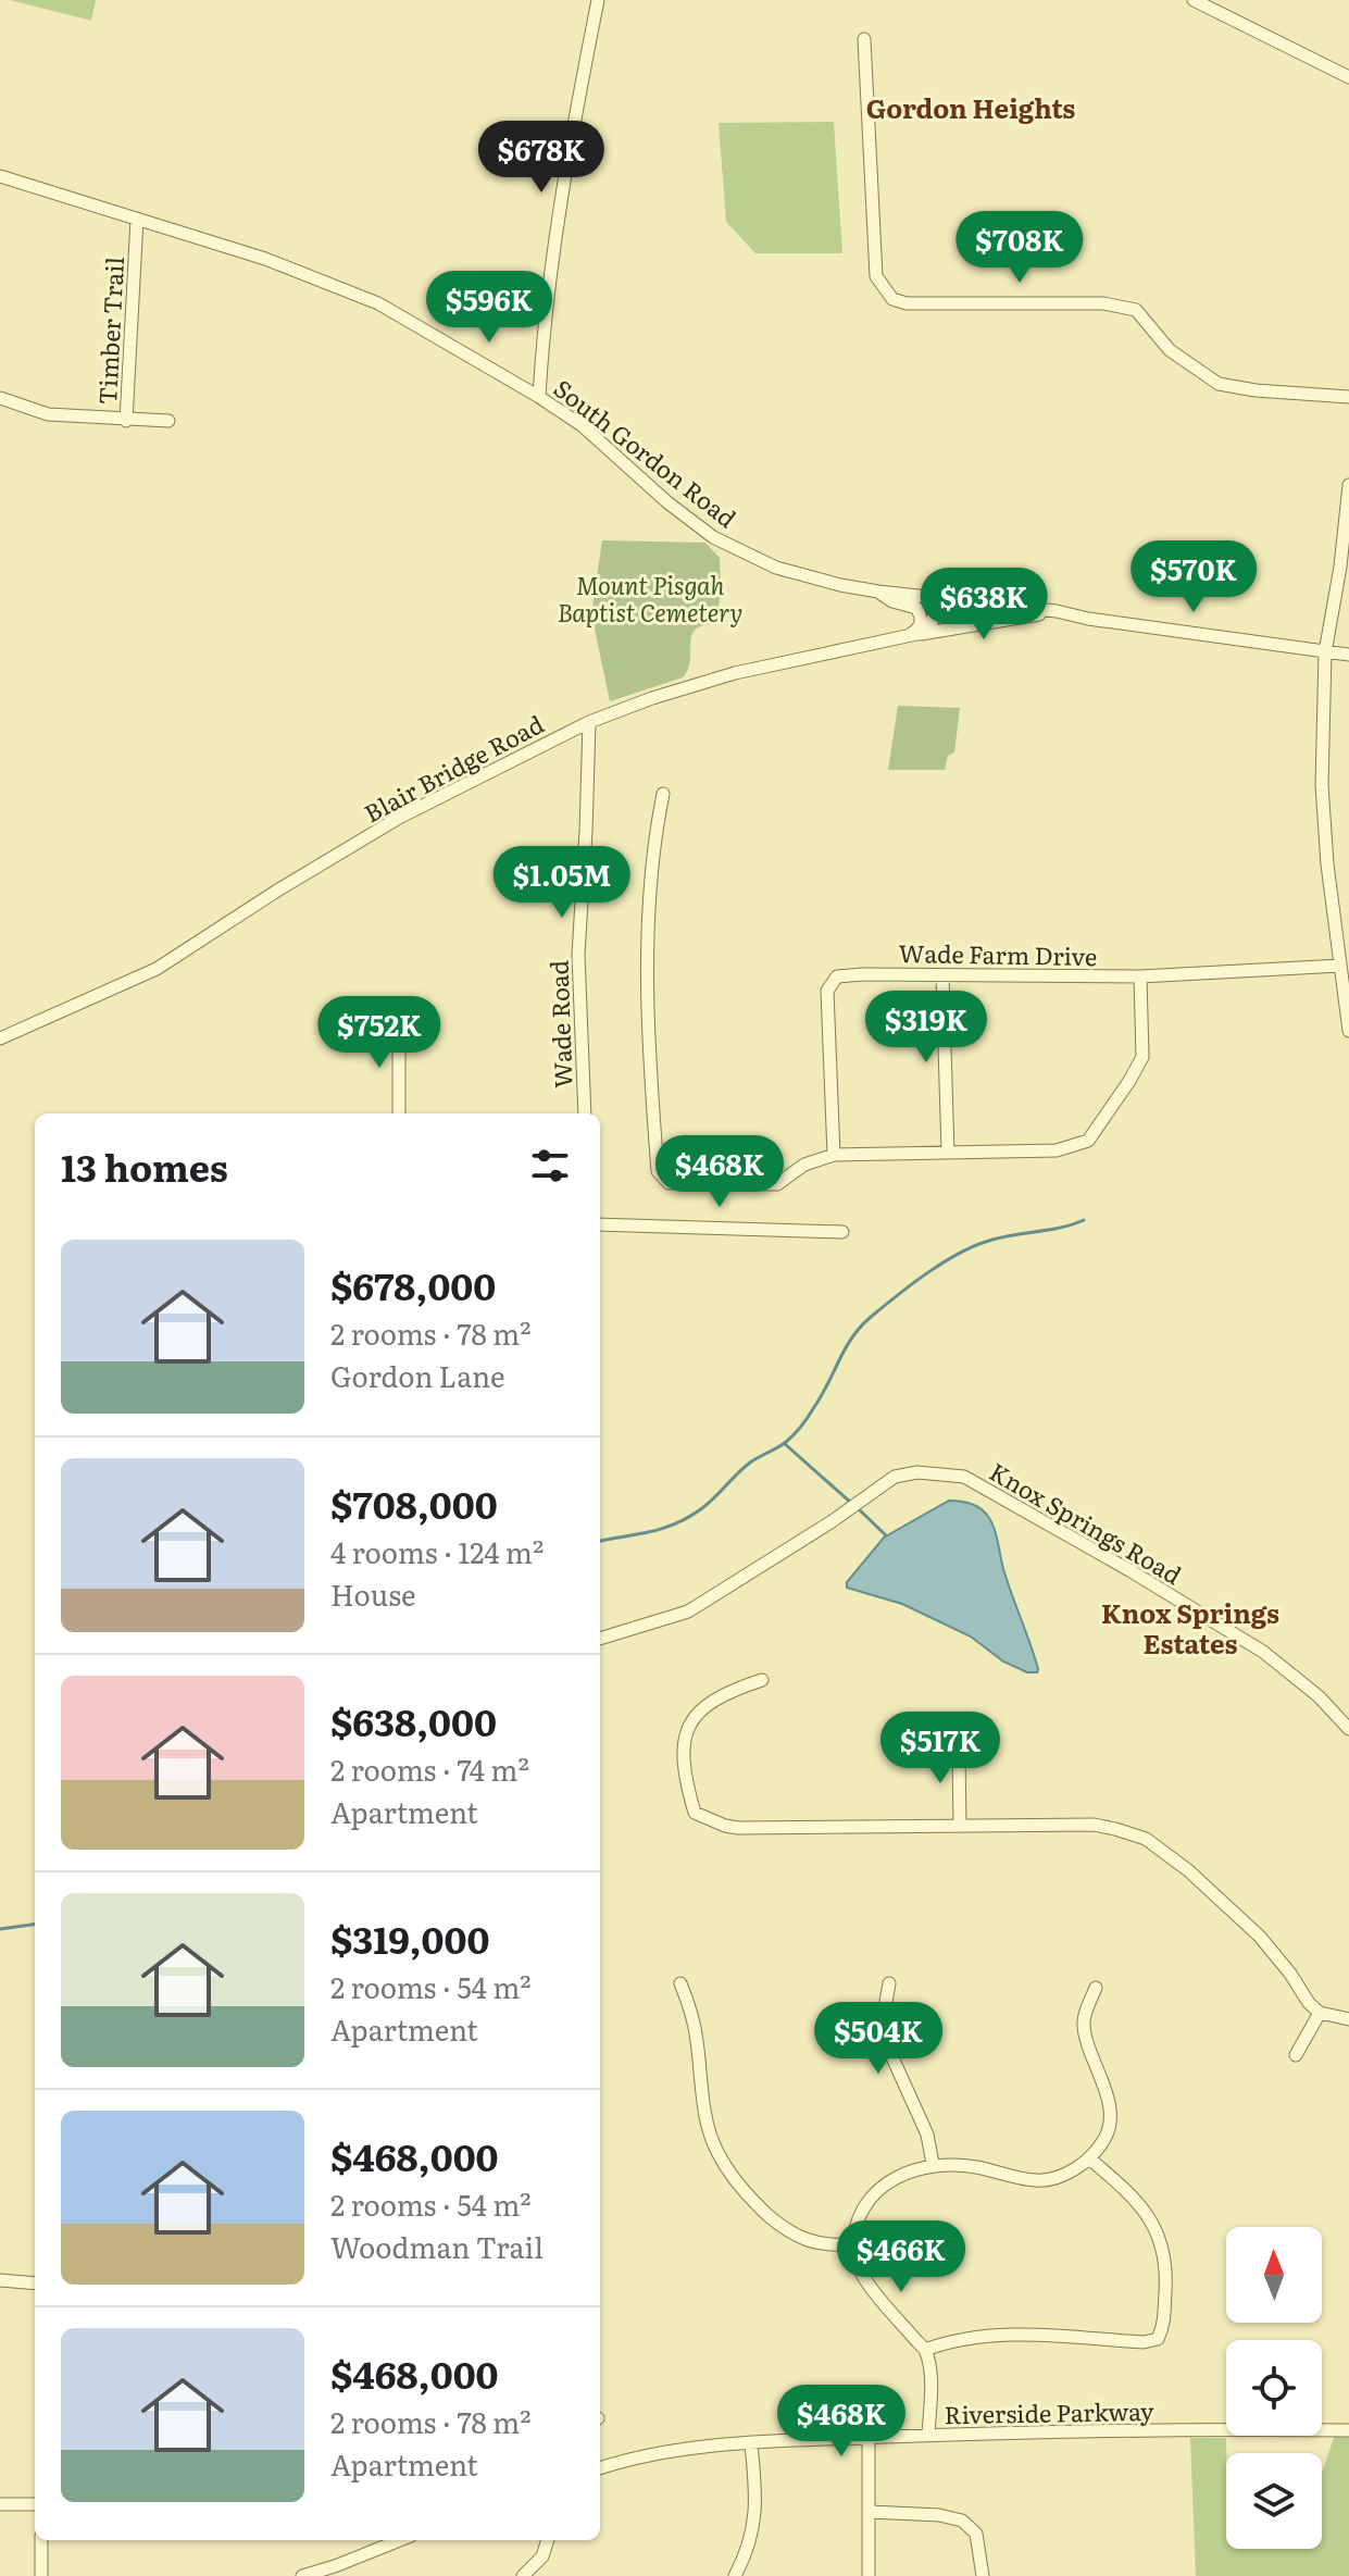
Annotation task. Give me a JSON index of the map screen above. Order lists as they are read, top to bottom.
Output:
{
  "streets": {
    "street": [
      "Timber Trail",
      "South Gordon Road",
      "Blair Bridge Road",
      "Wade Farm Drive",
      "Wade Road",
      "Knox Springs Road",
      "Riverside Parkway"
    ]
  },
  "crossings": [
    ["Timber Trail", "South Gordon Road"],
    ["South Gordon Road", "Blair Bridge Road"],
    ["Blair Bridge Road", "Wade Road"]
  ],
  "districts": ["Gordon Heights", "Knox Springs Estates"],
  "parks": ["Mount Pisgah Baptist Cemetery"],
  "north": "top",
  "page": {
    "price": [
      "$678K",
      "$708K",
      "$596K",
      "$570K",
      "$638K",
      "$1.05M",
      "$319K",
      "$752K",
      "$468K",
      "$517K",
      "$504K",
      "$466K",
      "$468K"
    ],
    "heading": "13 homes",
    "list": [
      {
        "name": "$678,000",
        "note": "2 rooms · 78 m² · Gordon Lane"
      },
      {
        "name": "$708,000",
        "note": "4 rooms · 124 m² · House"
      },
      {
        "name": "$638,000",
        "note": "2 rooms · 74 m² · Apartment"
      },
      {
        "name": "$319,000",
        "note": "2 rooms · 54 m² · Apartment"
      },
      {
        "name": "$468,000",
        "note": "2 rooms · 54 m² · Woodman Trail"
      },
      {
        "name": "$468,000",
        "note": "2 rooms · 78 m² · Apartment"
      }
    ]
  }
}
